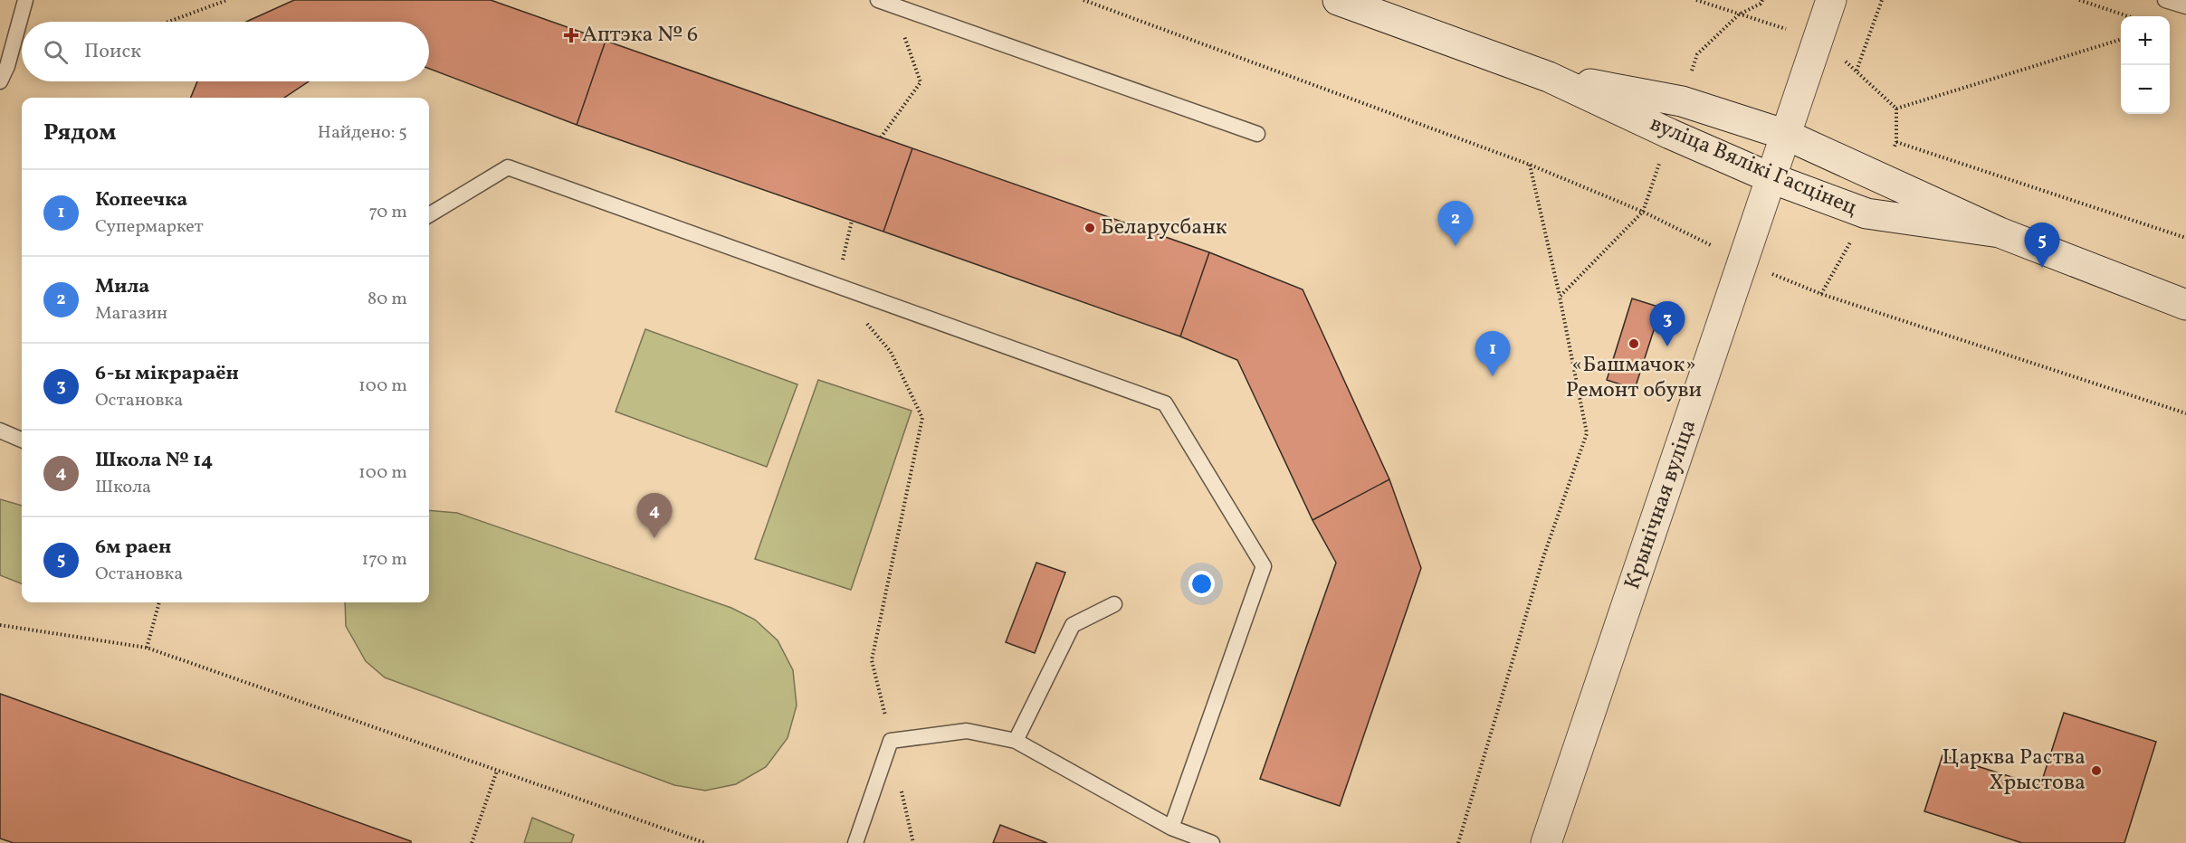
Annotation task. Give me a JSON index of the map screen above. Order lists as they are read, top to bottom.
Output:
{
  "streets": {
    "main road": ["вуліца Вялікі Гасцінец", "Крынічная вуліца"]
  },
  "crossings": [
    ["вуліца Вялікі Гасцінец", "Крынічная вуліца"]
  ],
  "places": {
    "health": ["Аптэка № 6"],
    "other": ["Беларусбанк", "«Башмачок» Ремонт обуви", "Царква Раства Хрыстова"]
  },
  "page": {
    "map_buttons": ["+", "−"],
    "search": "Поиск",
    "heading": ["Рядом", "Найдено: 5"],
    "list": [
      {
        "mark": "1",
        "name": "Копеечка",
        "note": "Супермаркет",
        "value": "70 m"
      },
      {
        "mark": "2",
        "name": "Мила",
        "note": "Магазин",
        "value": "80 m"
      },
      {
        "mark": "3",
        "name": "6-ы мікрараён",
        "note": "Остановка",
        "value": "100 m"
      },
      {
        "mark": "4",
        "name": "Школа № 14",
        "note": "Школа",
        "value": "100 m"
      },
      {
        "mark": "5",
        "name": "6м раен",
        "note": "Остановка",
        "value": "170 m"
      }
    ],
    "pins": [
      "2",
      "5",
      "3",
      "1",
      "4"
    ]
  }
}
